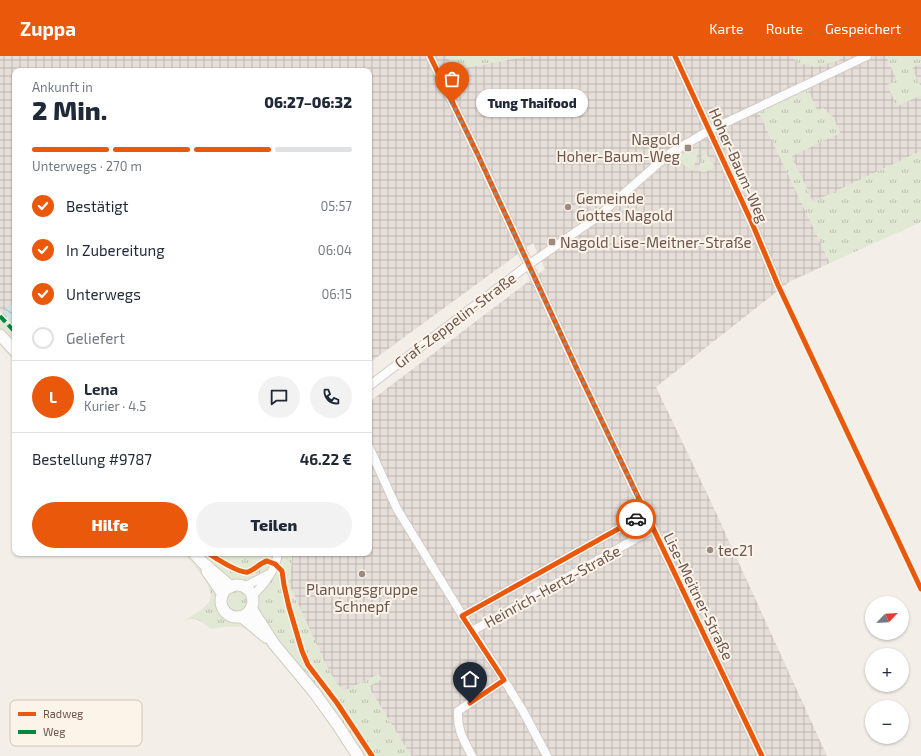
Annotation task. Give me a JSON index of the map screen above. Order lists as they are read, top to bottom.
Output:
{
  "streets": {
    "street": [
      "Hoher-Baum-Weg",
      "Graf-Zeppelin-Straße",
      "Heinrich-Hertz-Straße",
      "Lise-Meitner-Straße"
    ]
  },
  "crossings": [
    ["Hoher-Baum-Weg", "Graf-Zeppelin-Straße"],
    ["Graf-Zeppelin-Straße", "Lise-Meitner-Straße"],
    ["Heinrich-Hertz-Straße", "Lise-Meitner-Straße"]
  ],
  "places": {
    "other": [
      "Tung Thaifood",
      "Gemeinde Gottes Nagold",
      "tec21",
      "Planungsgruppe Schnepf"
    ],
    "transit": ["Nagold Hoher-Baum-Weg", "Nagold Lise-Meitner-Straße"]
  },
  "legend": ["Radweg", "Weg"],
  "north": "top right",
  "page": {
    "header": "Zuppa",
    "nav": ["Karte", "Route", "Gespeichert"],
    "heading": ["2 Min.", "Ankunft in", "06:27–06:32"],
    "panel": [
      "Lena",
      "Kurier · 4.5",
      "Bestellung #9787",
      "46.22 €"
    ],
    "bubble": "Tung Thaifood",
    "bar": "Unterwegs · 270 m",
    "list": [
      ["Bestätigt", "05:57"],
      ["In Zubereitung", "06:04"],
      ["Unterwegs", "06:15"],
      "Geliefert"
    ],
    "round": "L",
    "buttons": ["Hilfe", "Teilen"],
    "map_buttons": ["+", "−"]
  }
}
